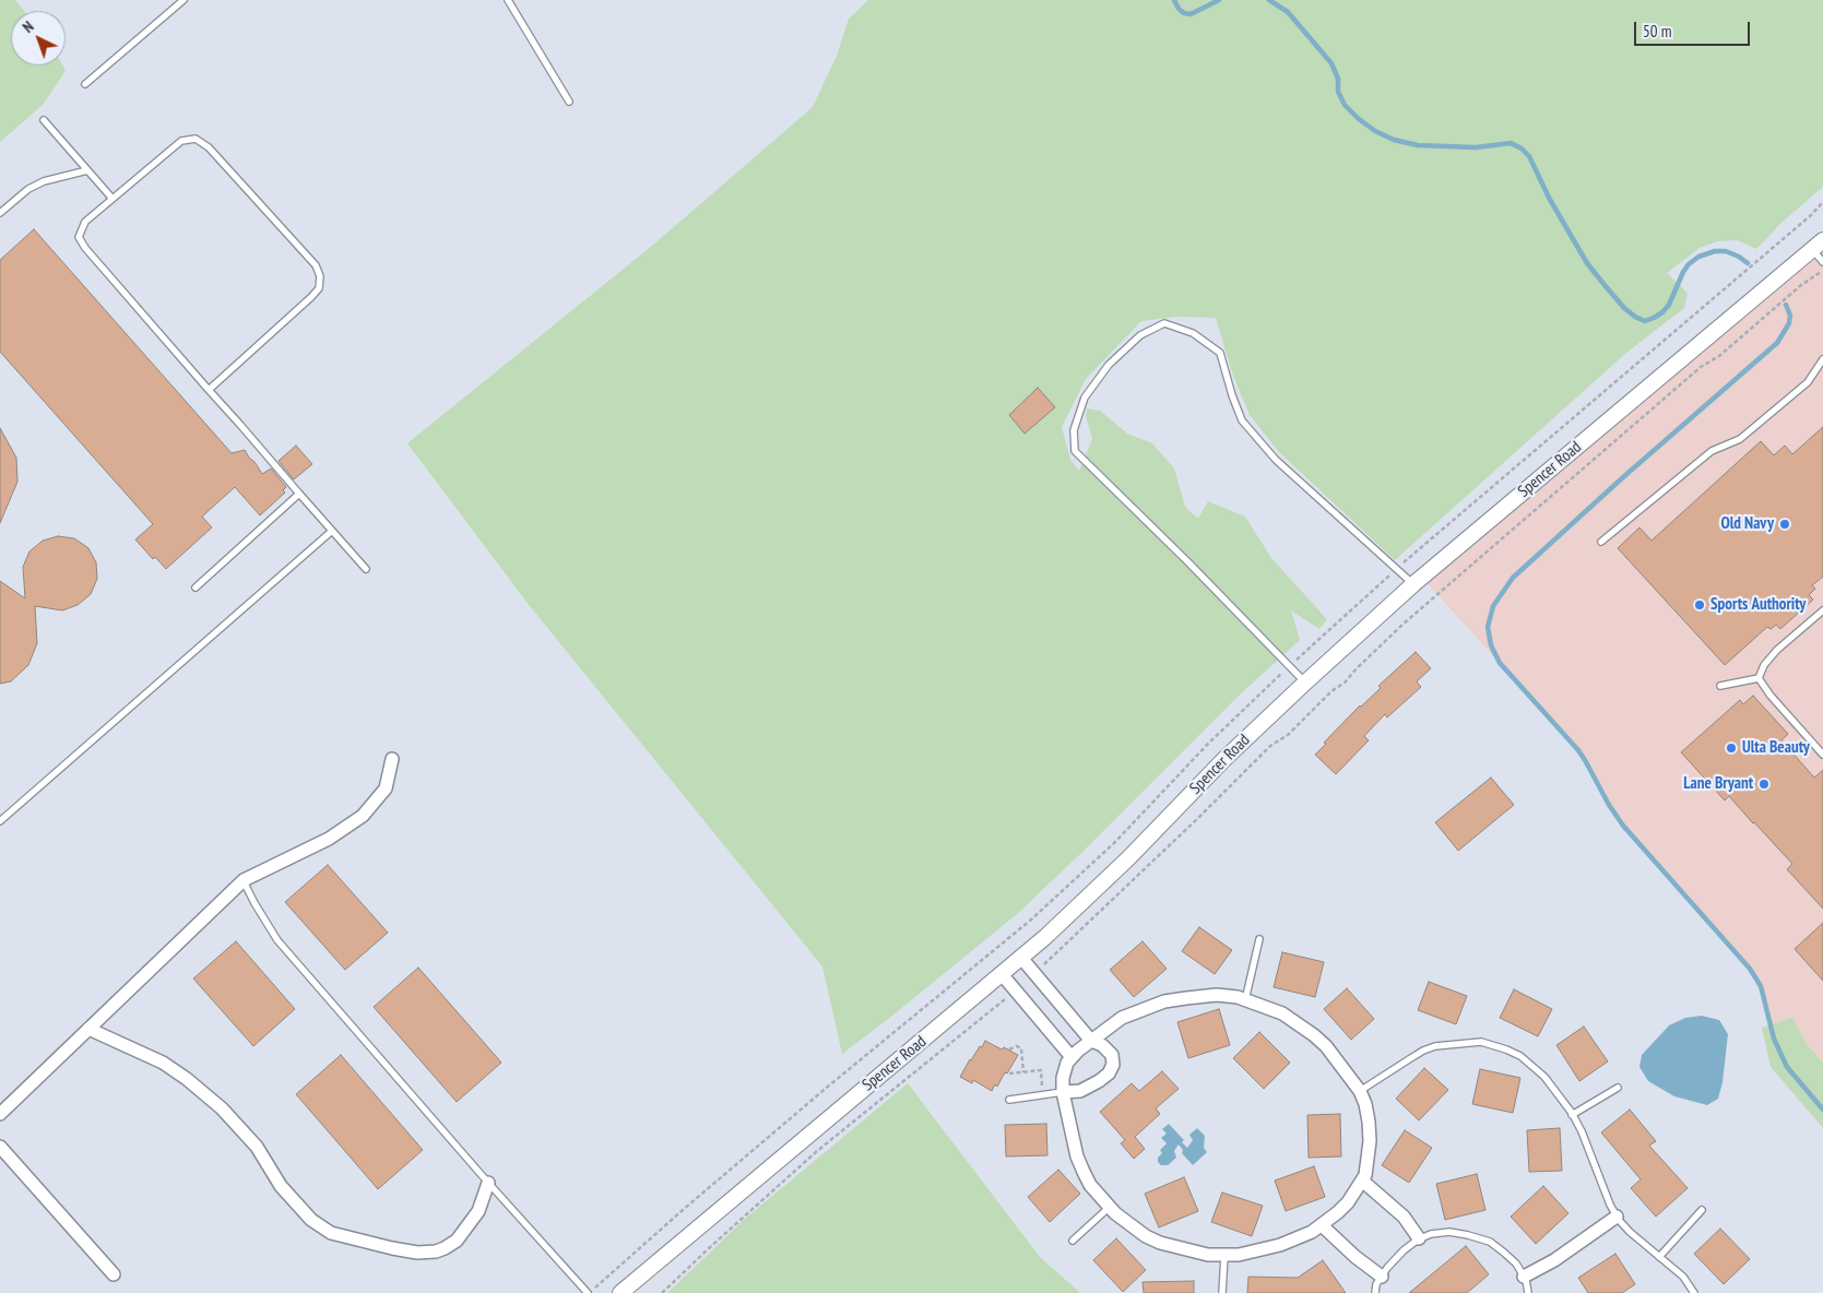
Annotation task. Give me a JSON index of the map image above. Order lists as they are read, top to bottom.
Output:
{
  "streets": {
    "street": ["Spencer Road"]
  },
  "places": [
    "Old Navy",
    "Sports Authority",
    "Ulta Beauty",
    "Lane Bryant"
  ],
  "scale_bar": "50 m",
  "north": "top left"
}
